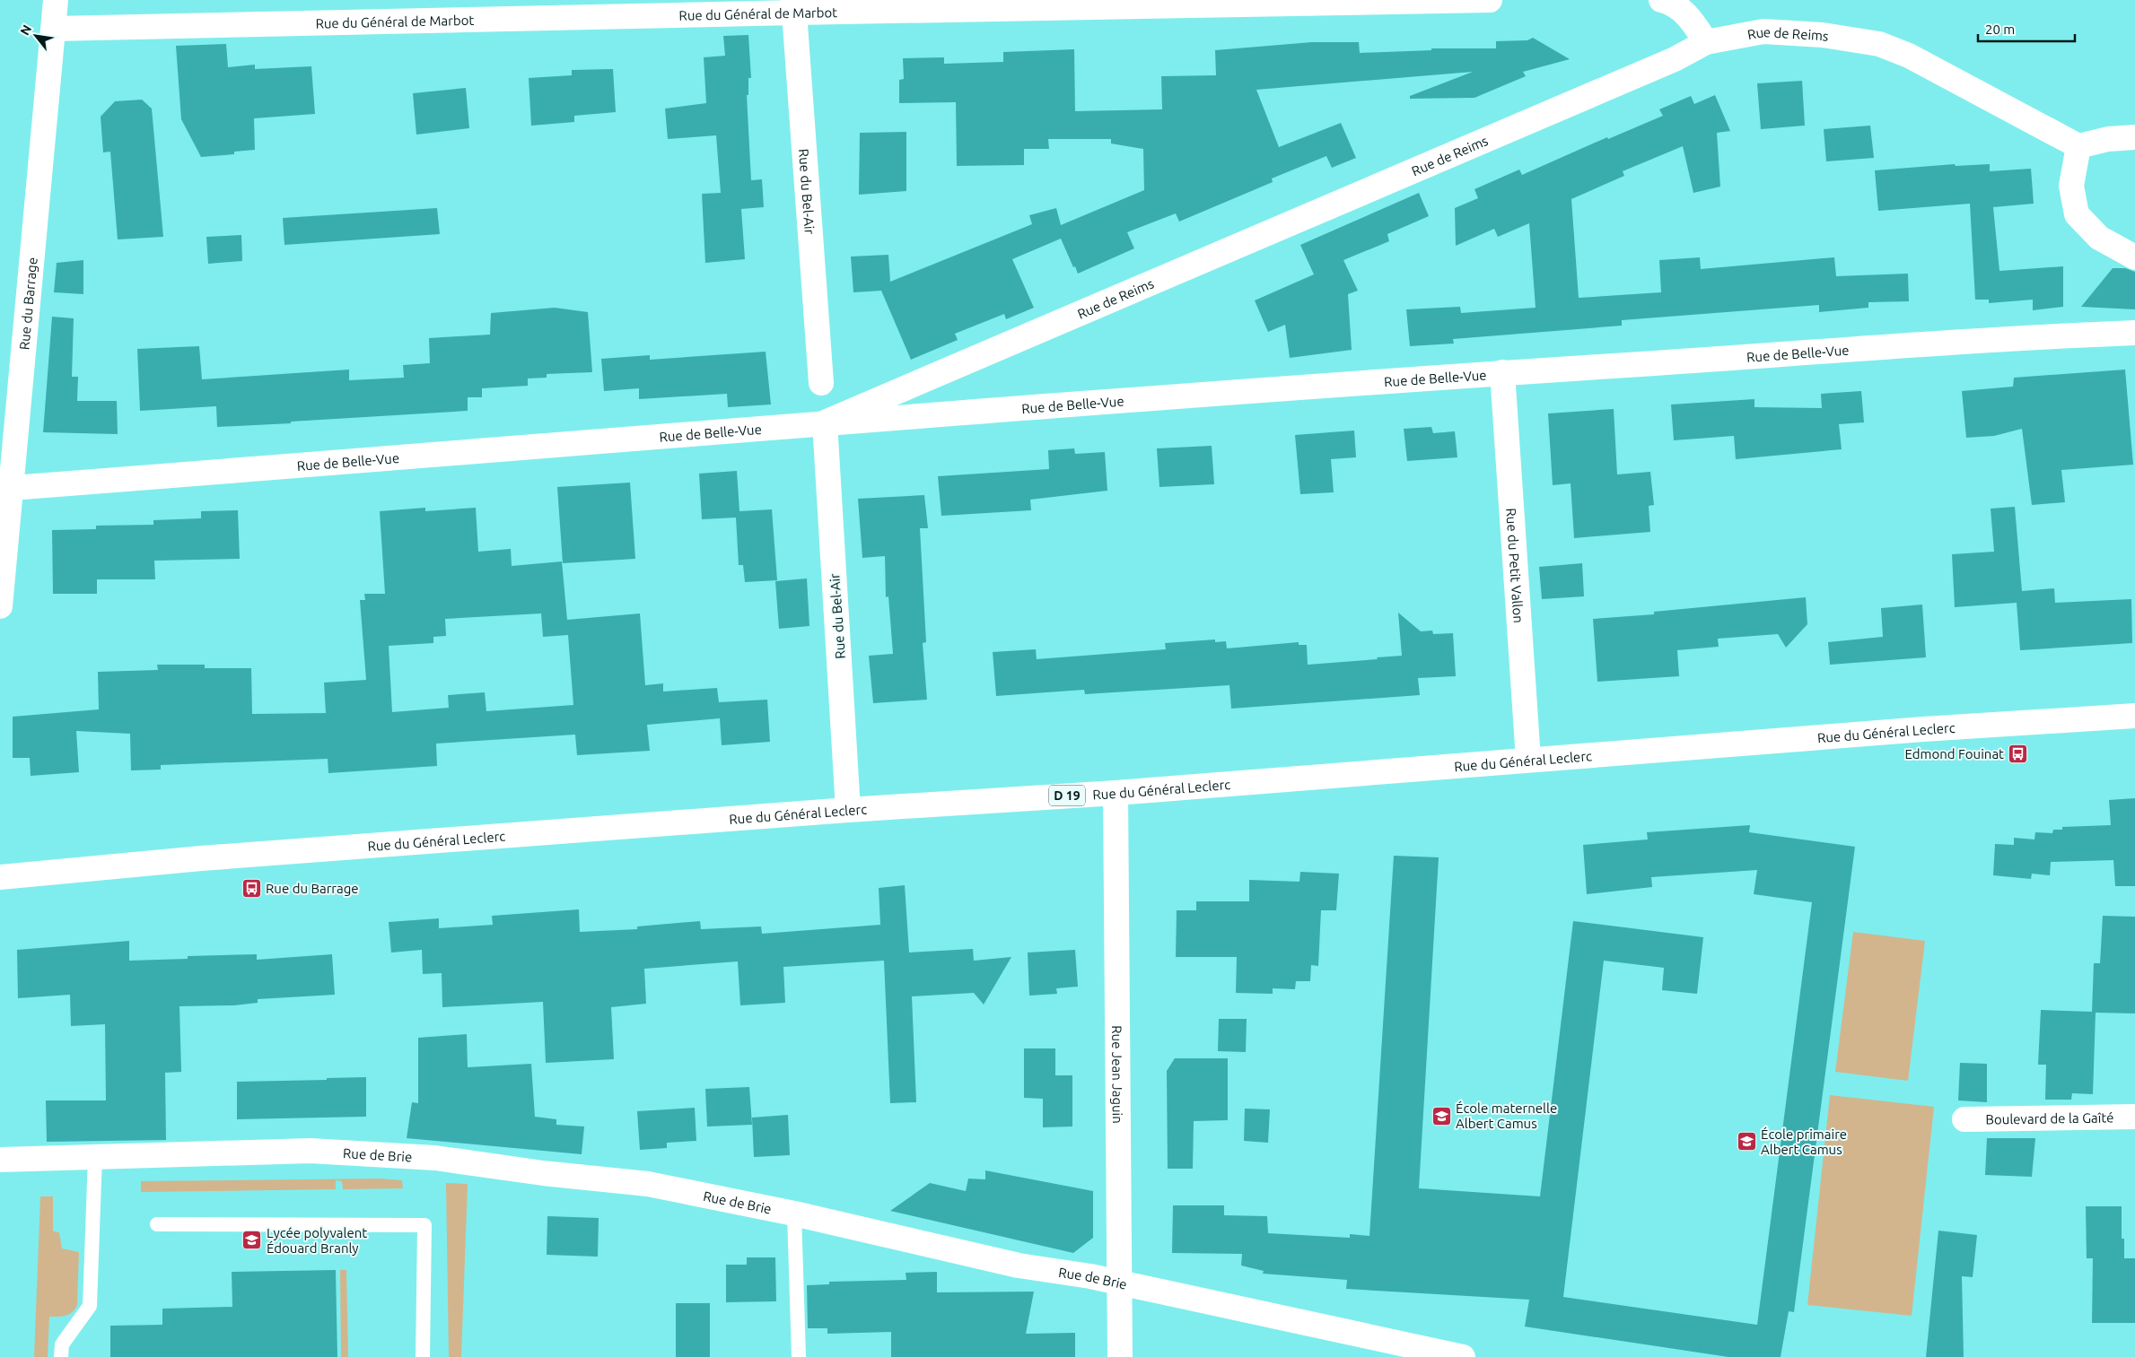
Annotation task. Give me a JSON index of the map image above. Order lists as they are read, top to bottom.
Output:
{
  "streets": {
    "street": [
      "Rue du Général de Marbot",
      "Rue de Reims",
      "Rue du Bel-Air",
      "Rue du Barrage",
      "Rue de Belle-Vue",
      "Rue du Petit Vallon",
      "Rue du Général Leclerc",
      "D 19",
      "Rue Jean Jaguin",
      "Boulevard de la Gaîté",
      "Rue de Brie"
    ]
  },
  "crossings": [
    ["Rue du Général de Marbot", "Rue du Bel-Air"],
    ["Rue du Général de Marbot", "Rue du Barrage"],
    ["Rue de Reims", "Rue du Bel-Air"],
    ["Rue de Reims", "Rue de Belle-Vue"],
    ["Rue du Bel-Air", "Rue de Belle-Vue"],
    ["Rue du Bel-Air", "Rue du Général Leclerc"],
    ["Rue du Barrage", "Rue de Belle-Vue"],
    ["Rue de Belle-Vue", "Rue du Petit Vallon"],
    ["Rue du Petit Vallon", "Rue du Général Leclerc"],
    ["Rue du Général Leclerc", "Rue Jean Jaguin"],
    ["Rue Jean Jaguin", "Rue de Brie"]
  ],
  "places": {
    "bus stop": ["Edmond Fouinat", "Rue du Barrage"],
    "school or university": ["École maternelle Albert Camus", "École primaire Albert Camus", "Lycée polyvalent Édouard Branly"]
  },
  "scale_bar": "20 m",
  "north": "top left"
}
